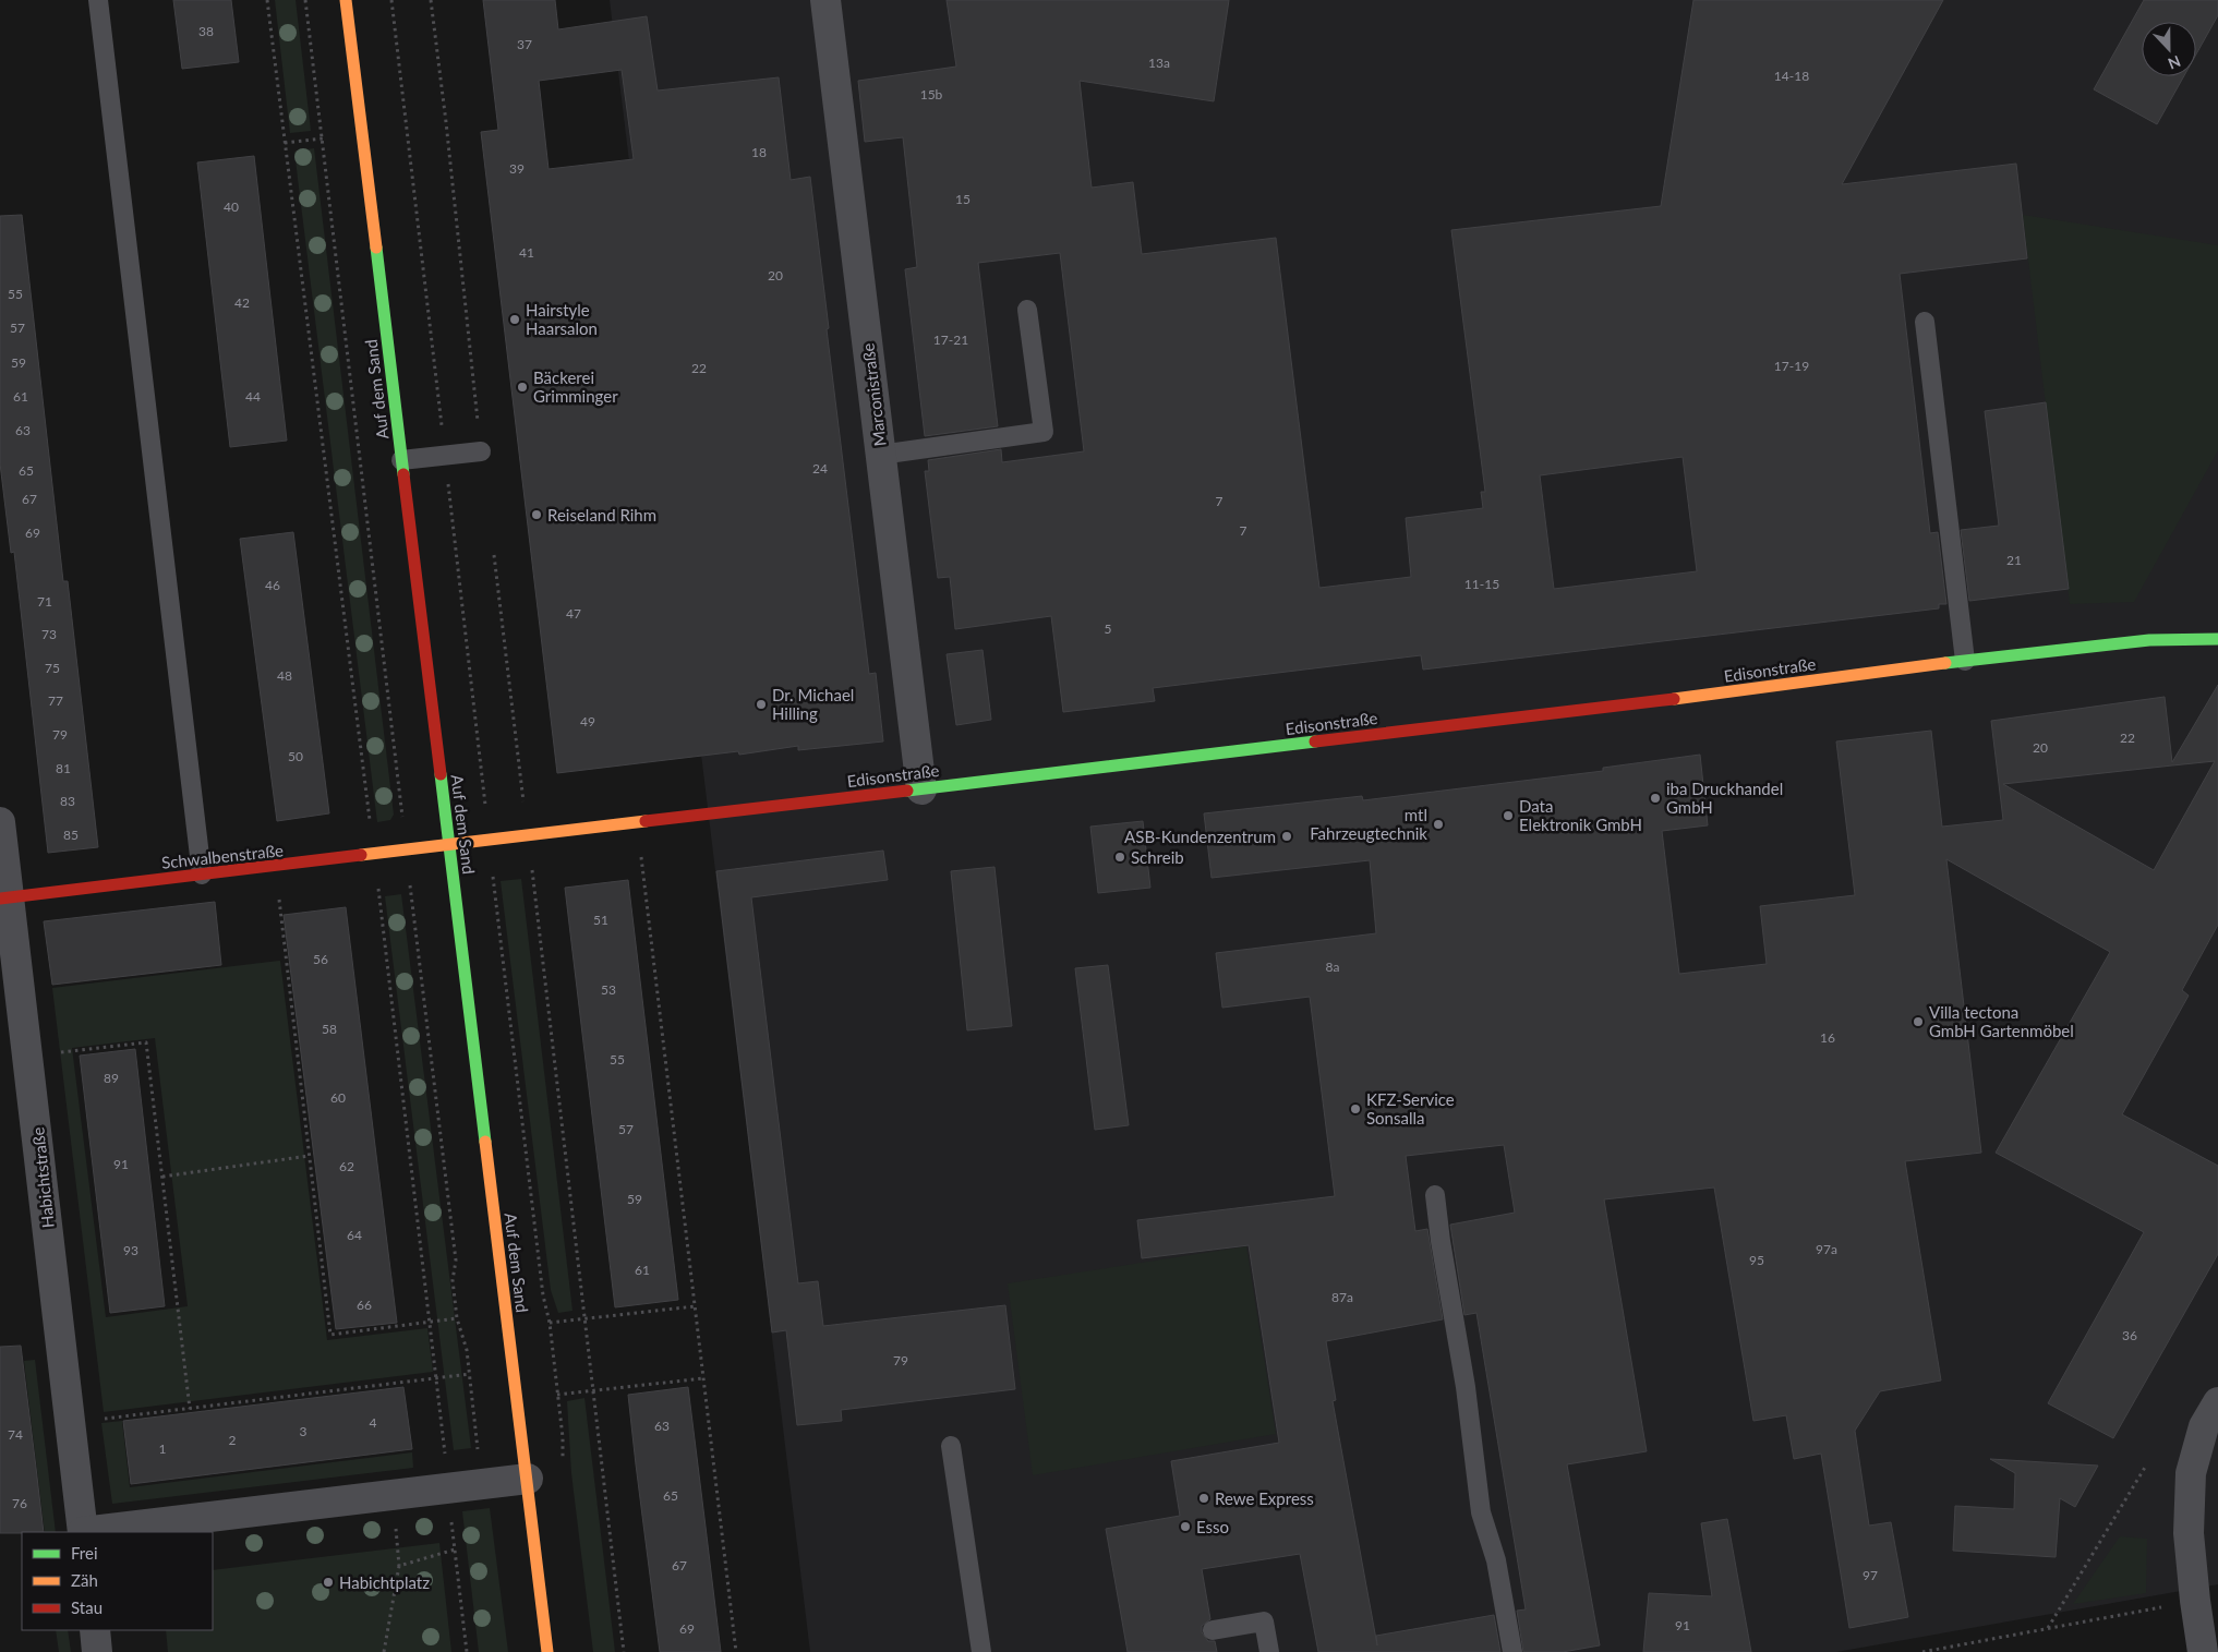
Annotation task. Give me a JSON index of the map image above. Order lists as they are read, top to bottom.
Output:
{
  "streets": {
    "street": [
      "Auf dem Sand",
      "Marconistraße",
      "Edisonstraße",
      "Schwalbenstraße",
      "Habichtstraße"
    ]
  },
  "crossings": [
    ["Auf dem Sand", "Edisonstraße"],
    ["Auf dem Sand", "Schwalbenstraße"],
    ["Marconistraße", "Edisonstraße"],
    ["Edisonstraße", "Schwalbenstraße"],
    ["Schwalbenstraße", "Habichtstraße"]
  ],
  "places": [
    "Hairstyle Haarsalon",
    "Bäckerei Grimminger",
    "Reiseland Rihm",
    "Dr. Michael Hilling",
    "iba Druckhandel GmbH",
    "Data Elektronik GmbH",
    "mtl Fahrzeugtechnik",
    "ASB-Kundenzentrum",
    "Schreib",
    "Villa tectona GmbH Gartenmöbel",
    "KFZ-Service Sonsalla",
    "Rewe Express",
    "Esso",
    "Habichtplatz"
  ],
  "house_numbers": [
    "38",
    "37",
    "13a",
    "14-18",
    "15b",
    "18",
    "39",
    "15",
    "40",
    "41",
    "20",
    "55",
    "42",
    "57",
    "17-21",
    "59",
    "17-19",
    "22",
    "61",
    "44",
    "63",
    "24",
    "65",
    "67",
    "7",
    "7",
    "69",
    "21",
    "11-15",
    "46",
    "71",
    "47",
    "5",
    "73",
    "75",
    "48",
    "77",
    "49",
    "79",
    "22",
    "20",
    "50",
    "81",
    "83",
    "85",
    "51",
    "56",
    "8a",
    "53",
    "58",
    "16",
    "55",
    "89",
    "60",
    "57",
    "91",
    "62",
    "59",
    "64",
    "97a",
    "93",
    "95",
    "61",
    "87a",
    "66",
    "36",
    "79",
    "4",
    "63",
    "3",
    "74",
    "2",
    "1",
    "65",
    "76",
    "67",
    "97",
    "91",
    "69"
  ],
  "legend": ["Frei", "Zäh", "Stau"],
  "north": "bottom"
}
